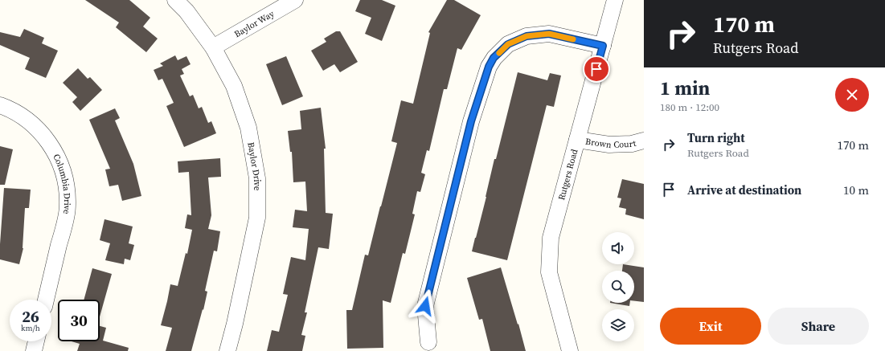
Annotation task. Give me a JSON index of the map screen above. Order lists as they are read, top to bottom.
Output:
{
  "streets": {
    "street": [
      "Baylor Way",
      "Brown Court",
      "Baylor Drive",
      "Rutgers Road",
      "Columbia Drive"
    ]
  },
  "crossings": [
    ["Baylor Way", "Baylor Drive"],
    ["Brown Court", "Rutgers Road"]
  ],
  "page": {
    "turn": ["170 m", "Rutgers Road"],
    "heading": ["1 min", "180 m · 12:00"],
    "list": [
      {
        "name": "Turn right",
        "note": "Rutgers Road",
        "value": "170 m"
      },
      {
        "name": "Arrive at destination",
        "value": "10 m"
      }
    ],
    "speed": "26 km/h",
    "limit": "30",
    "buttons": ["Exit", "Share"]
  }
}
